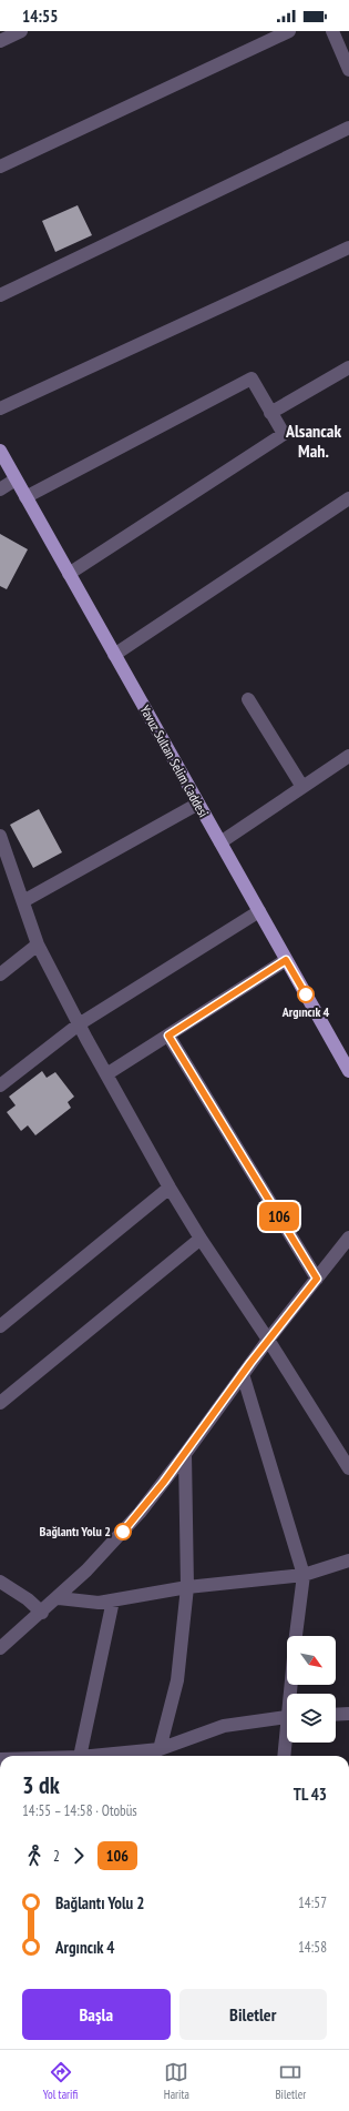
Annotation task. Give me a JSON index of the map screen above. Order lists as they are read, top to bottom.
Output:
{
  "streets": {
    "main road": ["Yavuz Sultan Selim Caddesi"]
  },
  "districts": ["Alsancak Mah."],
  "places": ["Argıncık 4", "Bağlantı Yolu 2"],
  "lines": ["bus line 106"],
  "north": "bottom right",
  "page": {
    "status": "14:55",
    "on_map": "106",
    "heading": ["3 dk", "14:55 – 14:58 · Otobüs", "TL 43"],
    "legs": ["2", "106"],
    "list": [
      {
        "name": "Bağlantı Yolu 2",
        "value": "14:57"
      },
      {
        "name": "Argıncık 4",
        "value": "14:58"
      }
    ],
    "buttons": ["Başla", "Biletler"],
    "tabs": ["Yol tarifi", "Harita", "Biletler"]
  }
}
